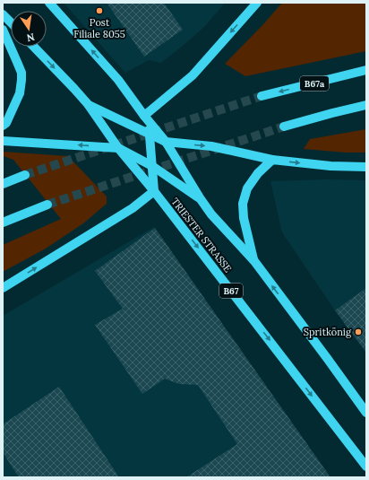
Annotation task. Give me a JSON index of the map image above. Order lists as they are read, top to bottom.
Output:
{
  "streets": {
    "main road": ["B67a", "TRIESTER STRASSE", "B67"]
  },
  "places": ["Post Filiale 8055", "Spritkönig"],
  "north": "bottom"
}
